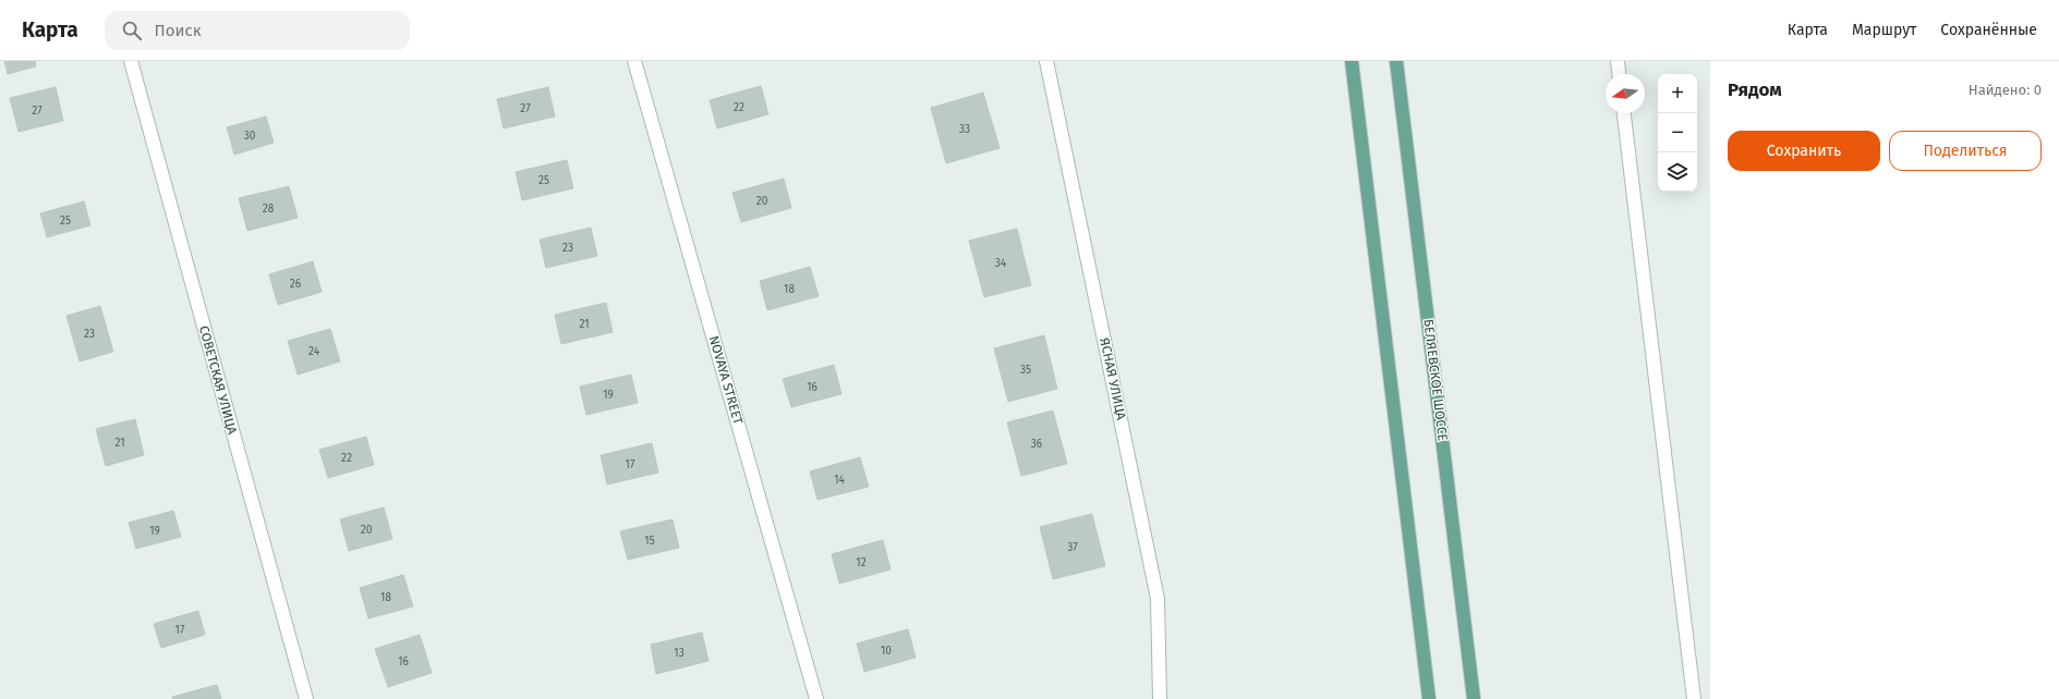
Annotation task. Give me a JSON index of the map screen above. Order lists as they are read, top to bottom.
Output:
{
  "streets": {
    "main road": ["БЕЛЯЕВСКОЕ ШОССЕ"],
    "street": ["ЯСНАЯ УЛИЦА", "СОВЕТСКАЯ УЛИЦА", "NOVAYA STREET"]
  },
  "house_numbers": [
    "22",
    "27",
    "27",
    "33",
    "30",
    "25",
    "20",
    "28",
    "25",
    "23",
    "34",
    "26",
    "18",
    "21",
    "23",
    "24",
    "35",
    "16",
    "19",
    "21",
    "36",
    "22",
    "17",
    "14",
    "20",
    "19",
    "15",
    "37",
    "12",
    "18",
    "17",
    "10",
    "13",
    "16"
  ],
  "north": "left",
  "page": {
    "header": "Карта",
    "search": "Поиск",
    "nav": ["Карта", "Маршрут", "Сохранённые"],
    "heading": ["Рядом", "Найдено: 0"],
    "map_buttons": ["+", "−"],
    "buttons": ["Сохранить", "Поделиться"]
  }
}
